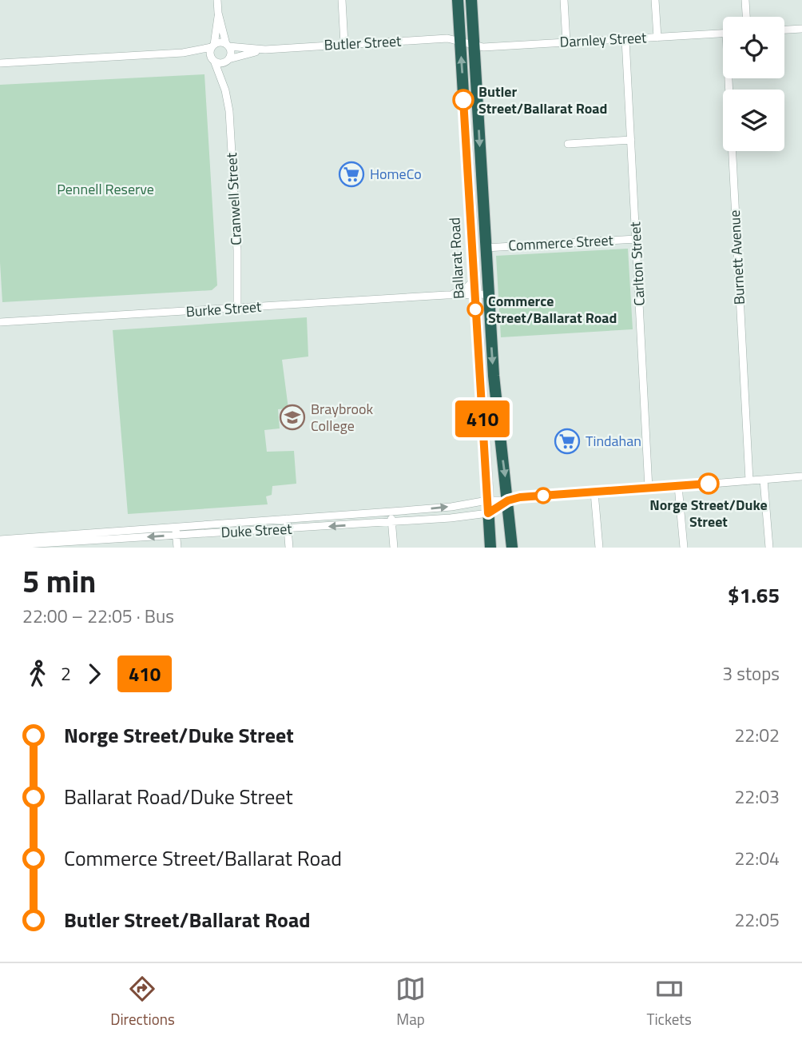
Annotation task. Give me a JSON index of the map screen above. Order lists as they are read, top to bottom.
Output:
{
  "streets": {
    "highway": ["Ballarat Road"],
    "street": [
      "Darnley Street",
      "Butler Street",
      "Cranwell Street",
      "Commerce Street",
      "Burnett Avenue",
      "Carlton Street",
      "Burke Street",
      "Duke Street"
    ]
  },
  "crossings": [
    ["Darnley Street", "Butler Street"],
    ["Darnley Street", "Ballarat Road"],
    ["Darnley Street", "Carlton Street"],
    ["Butler Street", "Cranwell Street"],
    ["Butler Street", "Ballarat Road"],
    ["Cranwell Street", "Burke Street"],
    ["Commerce Street", "Ballarat Road"],
    ["Commerce Street", "Carlton Street"],
    ["Burnett Avenue", "Duke Street"],
    ["Ballarat Road", "Burke Street"],
    ["Ballarat Road", "Duke Street"],
    ["Carlton Street", "Duke Street"]
  ],
  "parks": ["Pennell Reserve"],
  "places": {
    "other": ["Butler Street/Ballarat Road", "Commerce Street/Ballarat Road", "Norge Street/Duke Street"],
    "supermarket": ["HomeCo", "Tindahan"],
    "school or university": ["Braybrook College"]
  },
  "lines": ["bus line 410"],
  "page": {
    "on_map": "410",
    "heading": ["5 min", "22:00 – 22:05 · Bus", "$1.65"],
    "legs": ["2", "410", "3 stops"],
    "list": [
      {
        "name": "Norge Street/Duke Street",
        "value": "22:02"
      },
      {
        "name": "Ballarat Road/Duke Street",
        "value": "22:03"
      },
      {
        "name": "Commerce Street/Ballarat Road",
        "value": "22:04"
      },
      {
        "name": "Butler Street/Ballarat Road",
        "value": "22:05"
      }
    ],
    "tabs": ["Directions", "Map", "Tickets"]
  }
}
